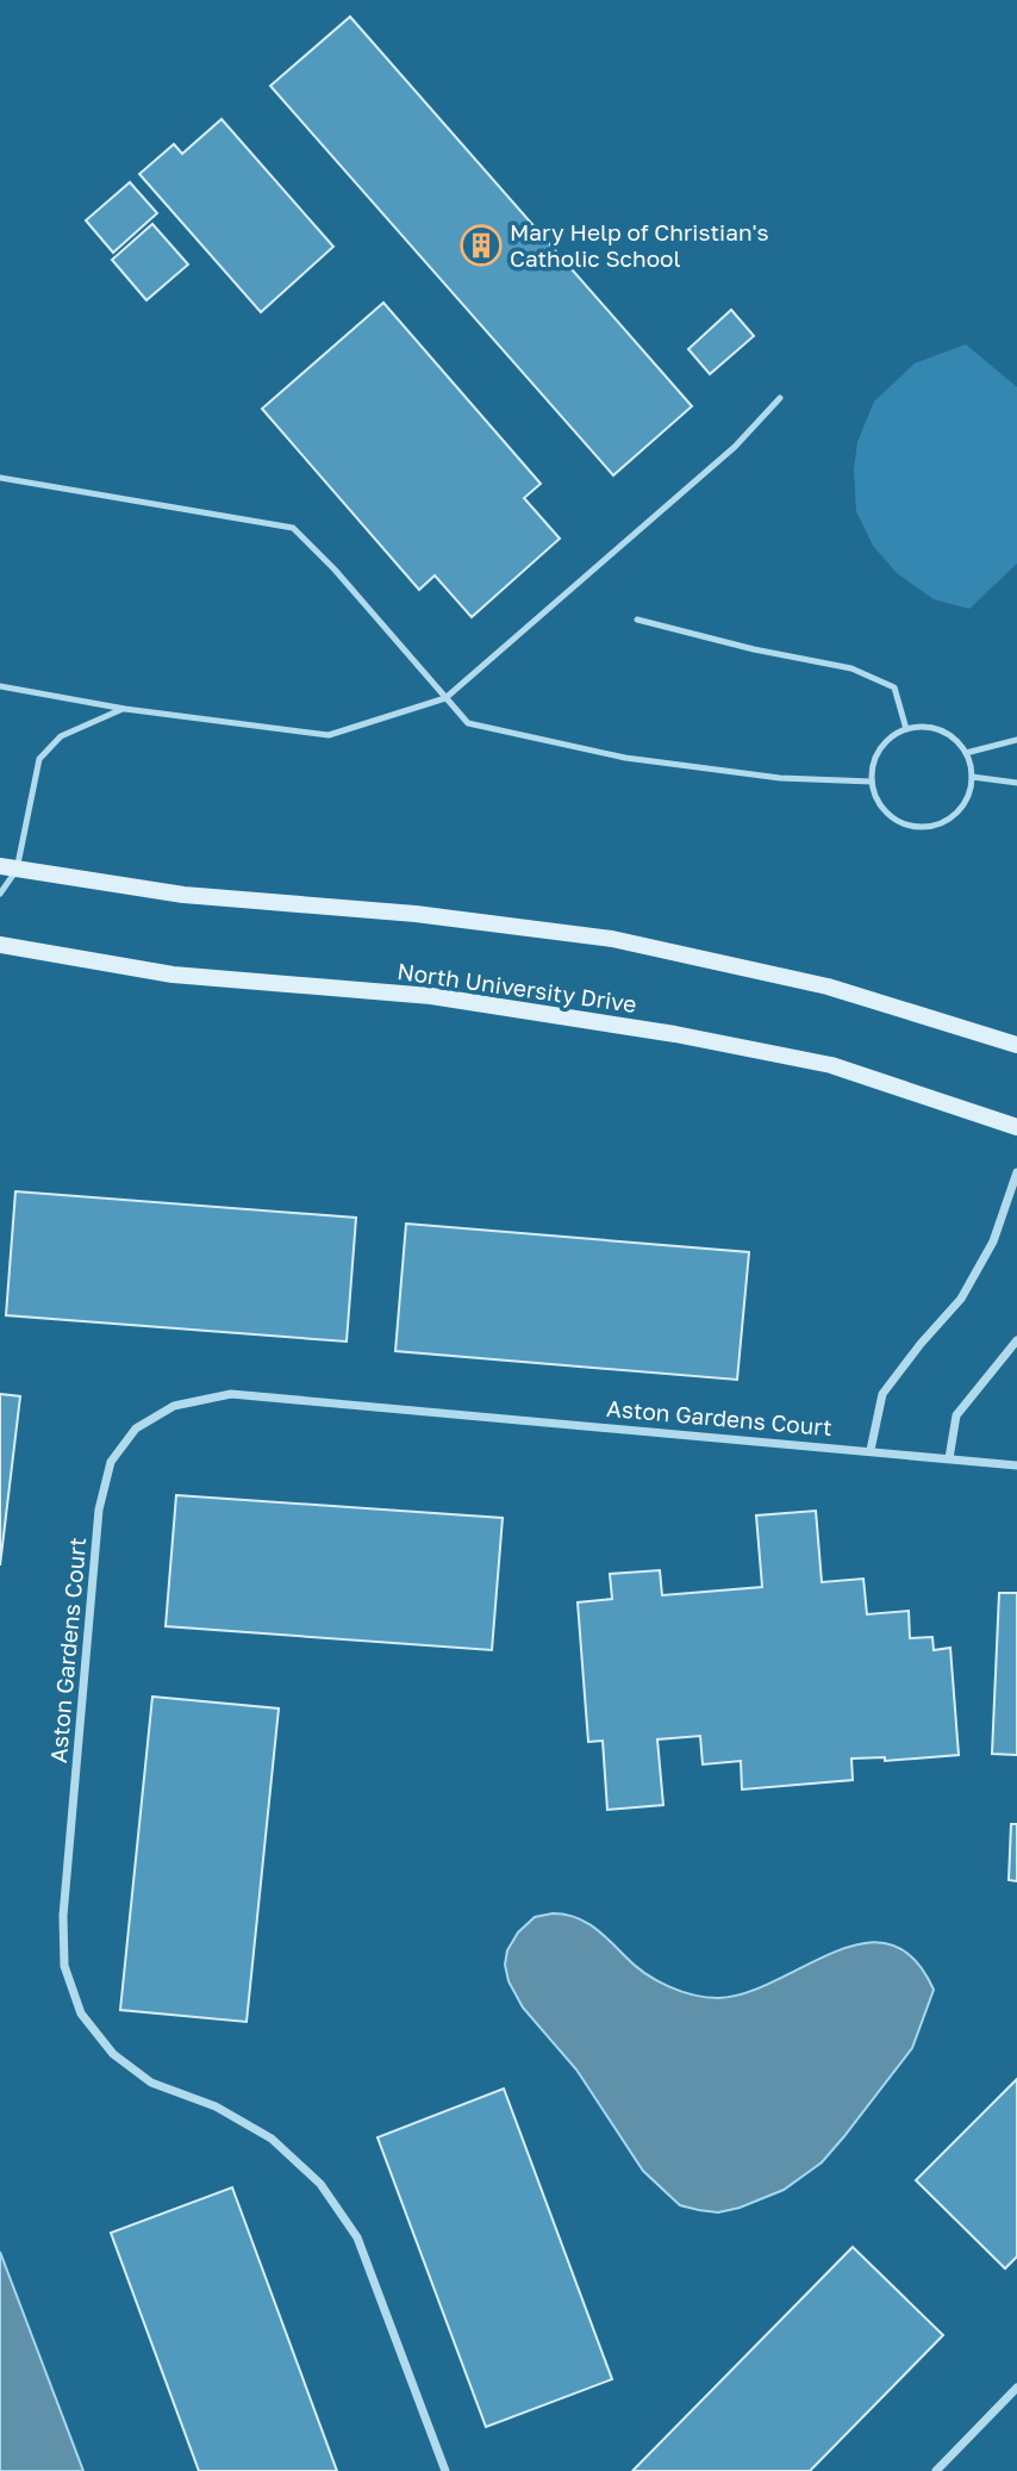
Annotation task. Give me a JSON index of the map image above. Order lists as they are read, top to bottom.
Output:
{
  "streets": {
    "main road": ["North University Drive"],
    "street": ["Aston Gardens Court"]
  },
  "places": {
    "building": ["Mary Help of Christian's Catholic School"]
  }
}
